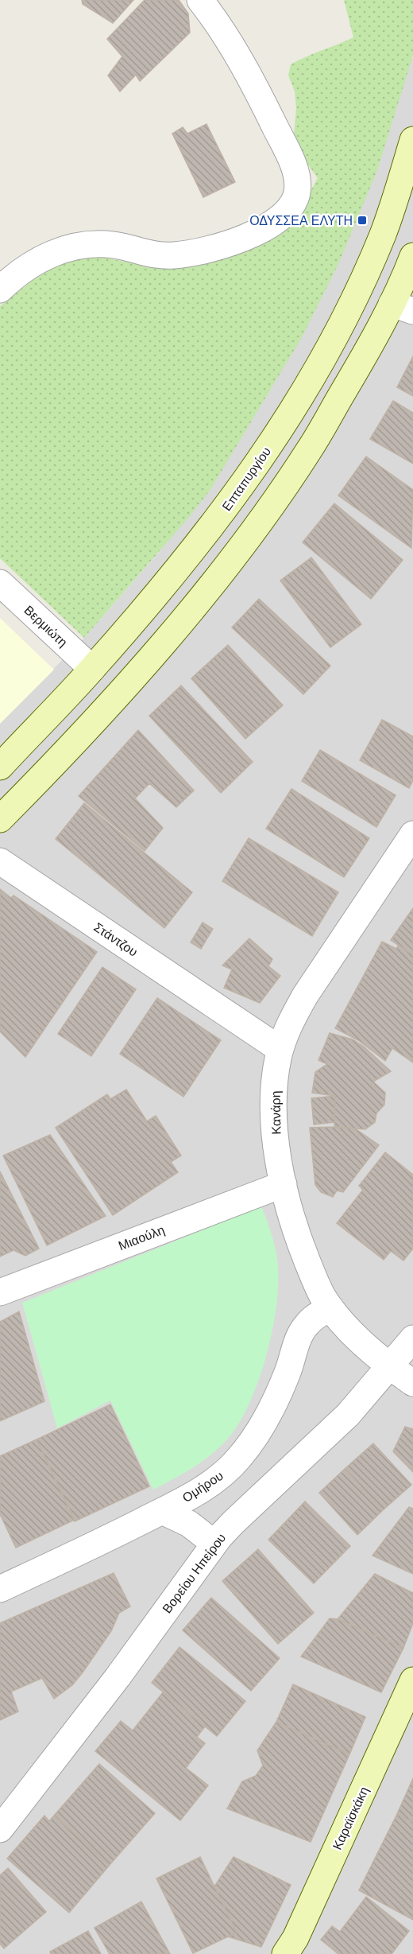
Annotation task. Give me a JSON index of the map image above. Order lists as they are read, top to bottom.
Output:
{
  "streets": {
    "main road": ["Επταπυργίου", "Καραϊσκάκη"],
    "street": [
      "Βερμιώτη",
      "Στάντζου",
      "Κανάρη",
      "Μιαούλη",
      "Ομήρου",
      "Βορείου Ηπείρου"
    ]
  },
  "crossings": [
    ["Επταπυργίου", "Βερμιώτη"],
    ["Στάντζου", "Κανάρη"],
    ["Κανάρη", "Μιαούλη"],
    ["Κανάρη", "Ομήρου"],
    ["Κανάρη", "Βορείου Ηπείρου"]
  ],
  "places": {
    "transit": ["ΟΔΥΣΣΕΑ ΕΛΥΤΗ"]
  }
}
